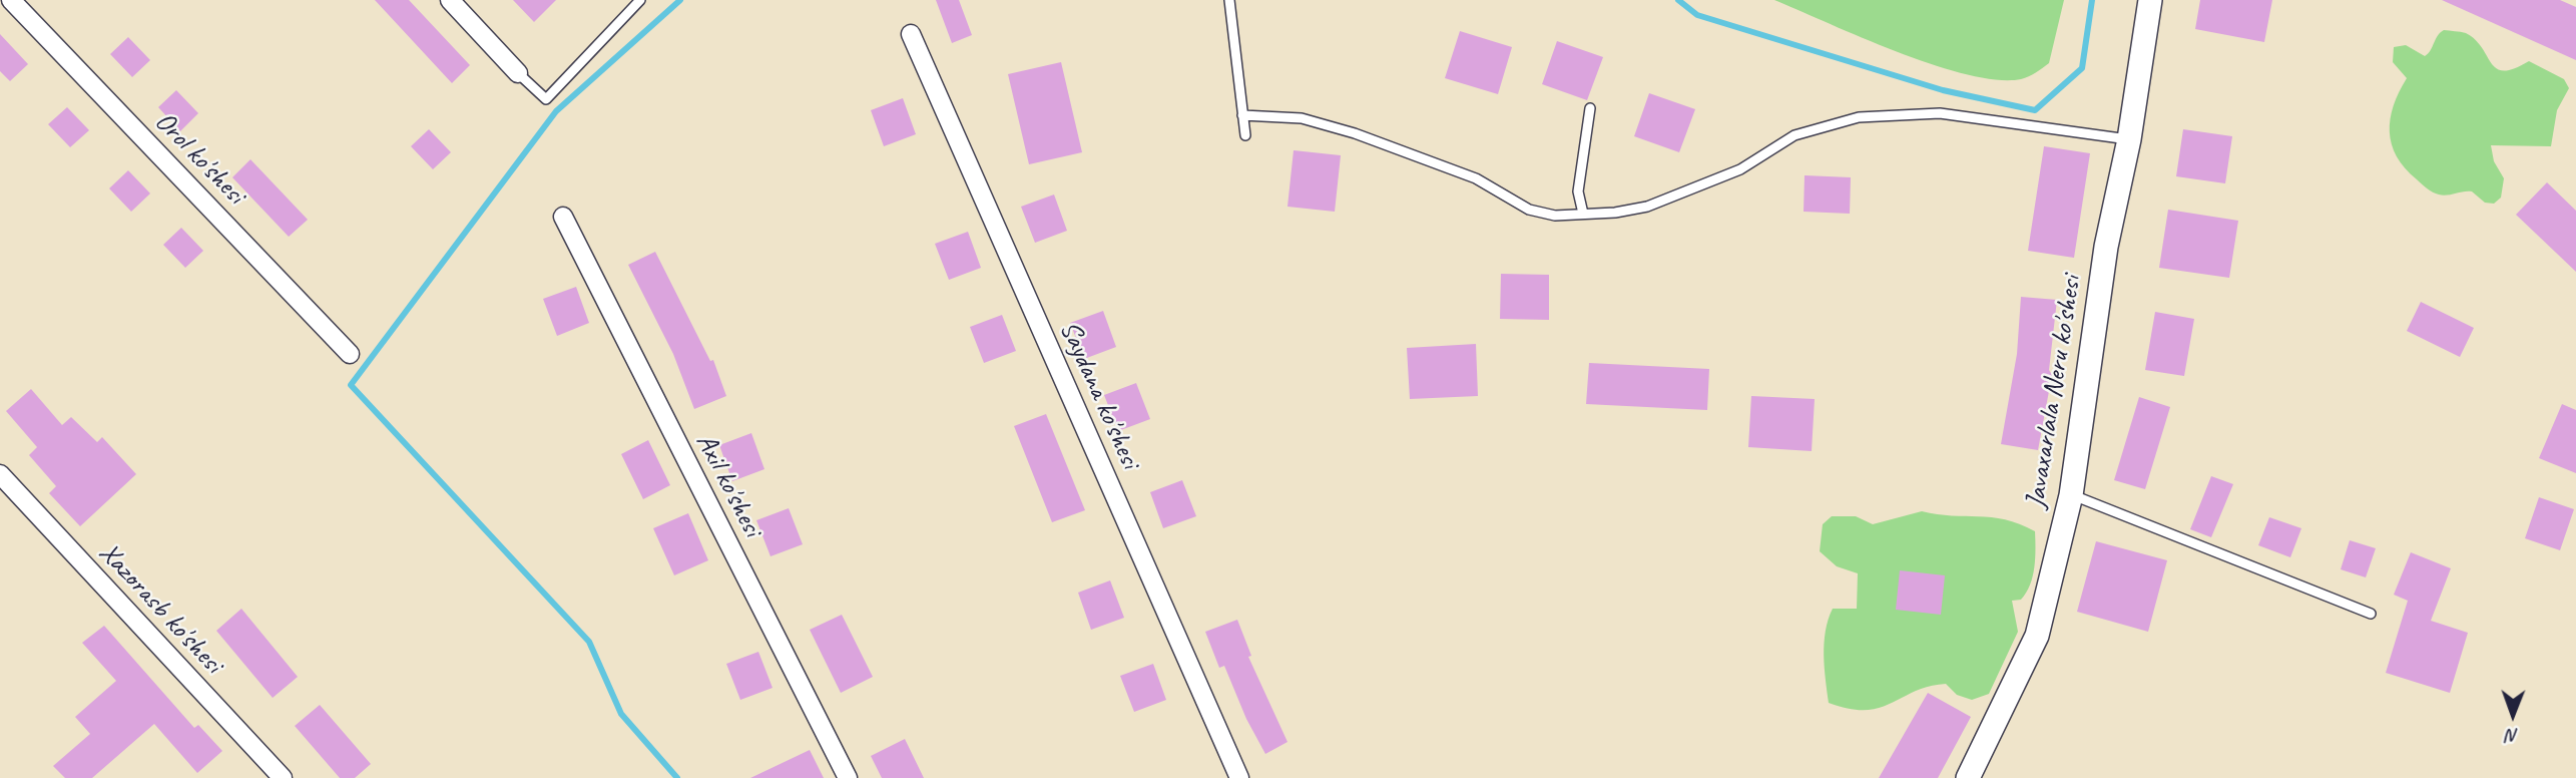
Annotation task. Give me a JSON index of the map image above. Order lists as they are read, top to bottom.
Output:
{
  "streets": {
    "street": [
      "Orol ko'shesi",
      "Javaxarlala Neru ko'shesi",
      "Saydana ko'shesi",
      "Axil ko'shesi",
      "Xazorasb ko'shesi"
    ]
  },
  "north": "bottom"
}
